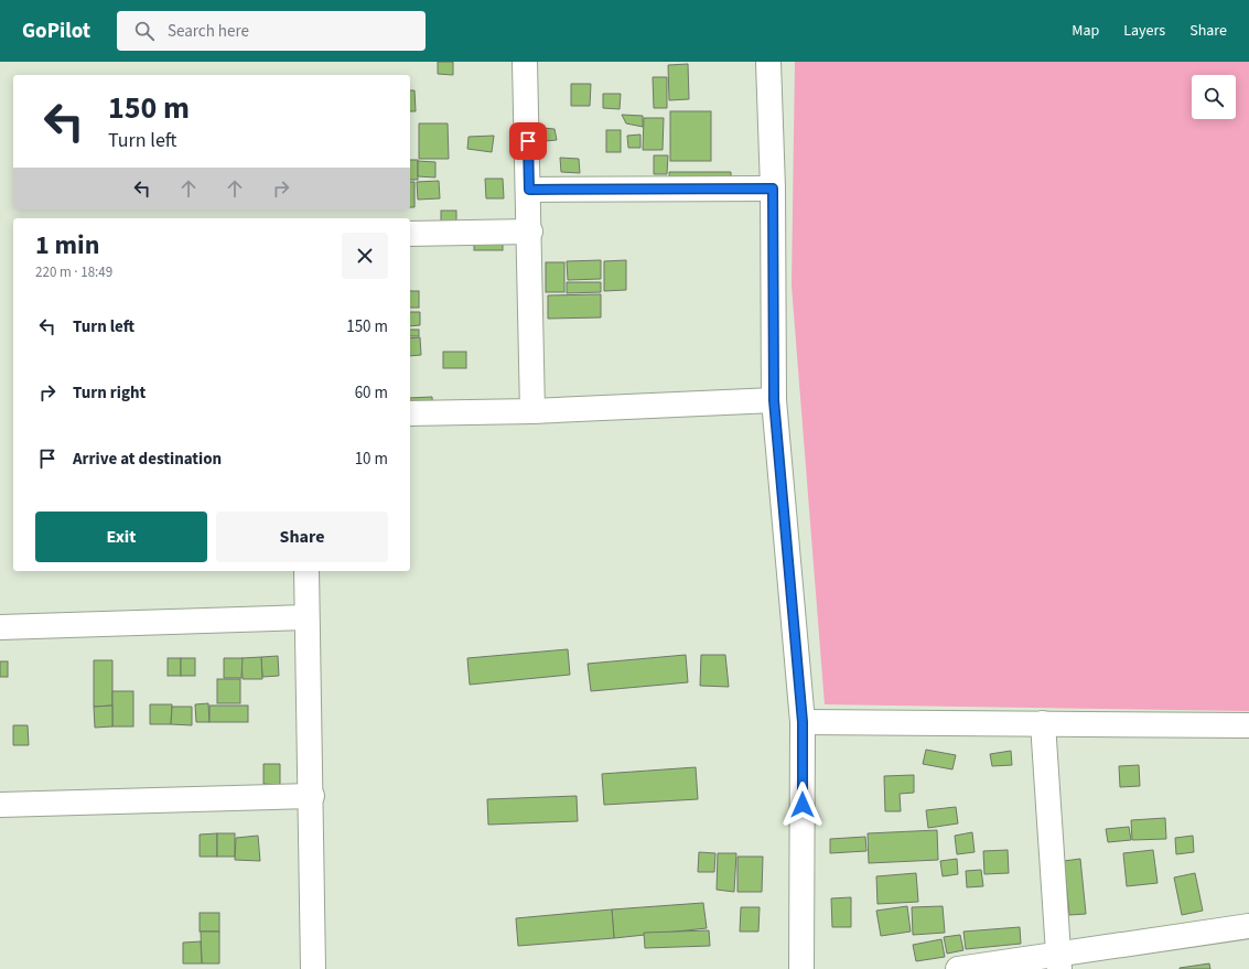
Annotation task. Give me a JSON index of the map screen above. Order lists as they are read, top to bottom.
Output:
{
  "page": {
    "header": "GoPilot",
    "search": "Search here",
    "nav": ["Map", "Layers", "Share"],
    "turn": ["150 m", "Turn left"],
    "heading": ["1 min", "220 m · 18:49"],
    "list": [
      {
        "name": "Turn left",
        "value": "150 m"
      },
      {
        "name": "Turn right",
        "value": "60 m"
      },
      {
        "name": "Arrive at destination",
        "value": "10 m"
      }
    ],
    "buttons": ["Exit", "Share"]
  }
}
